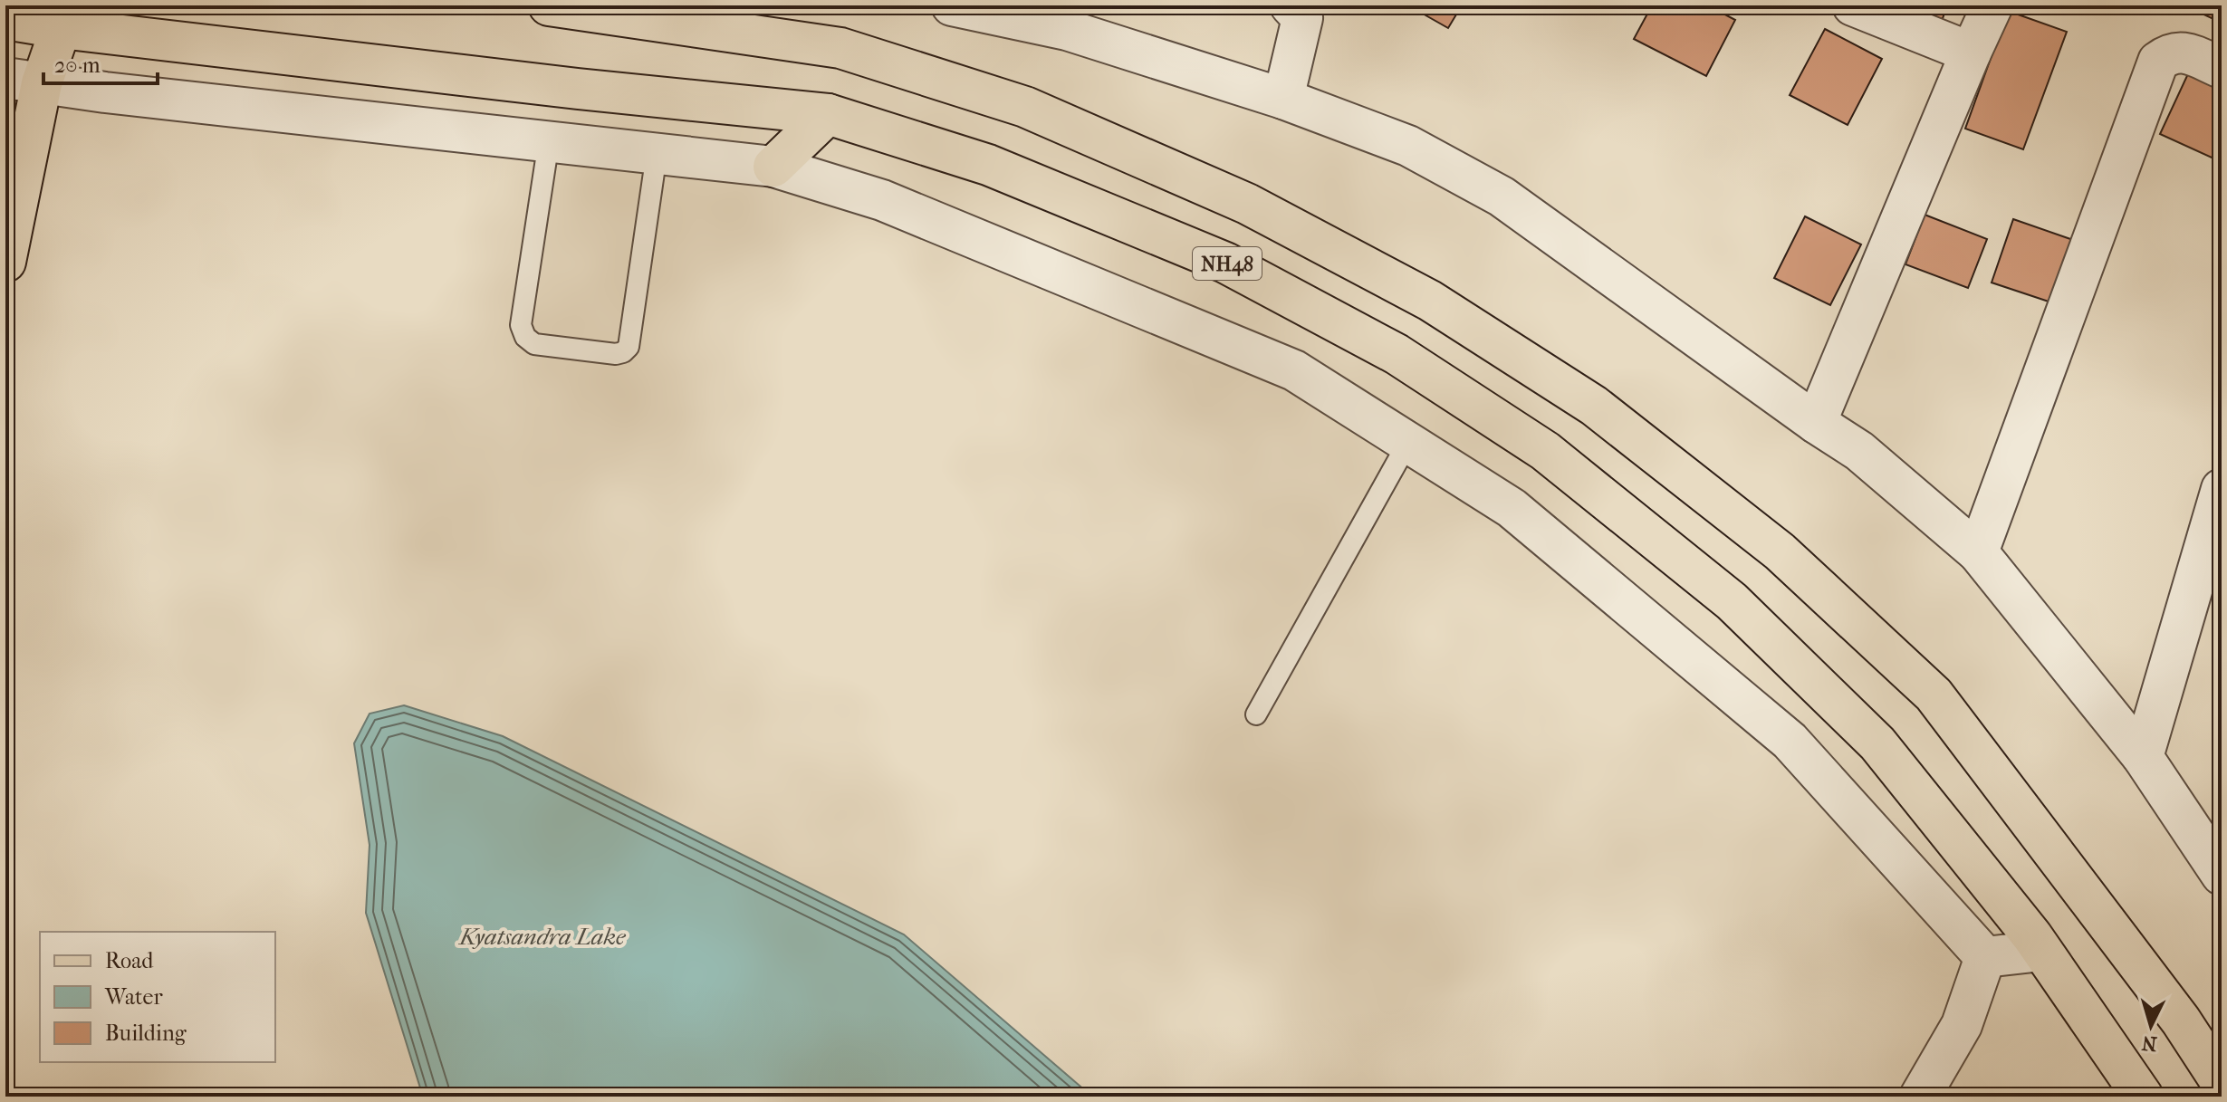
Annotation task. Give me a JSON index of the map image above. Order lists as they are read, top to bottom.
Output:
{
  "streets": {
    "main road": ["NH48"]
  },
  "water": ["Kyatsandra Lake"],
  "legend": ["Road", "Water", "Building"],
  "scale_bar": "20 m",
  "north": "bottom"
}
